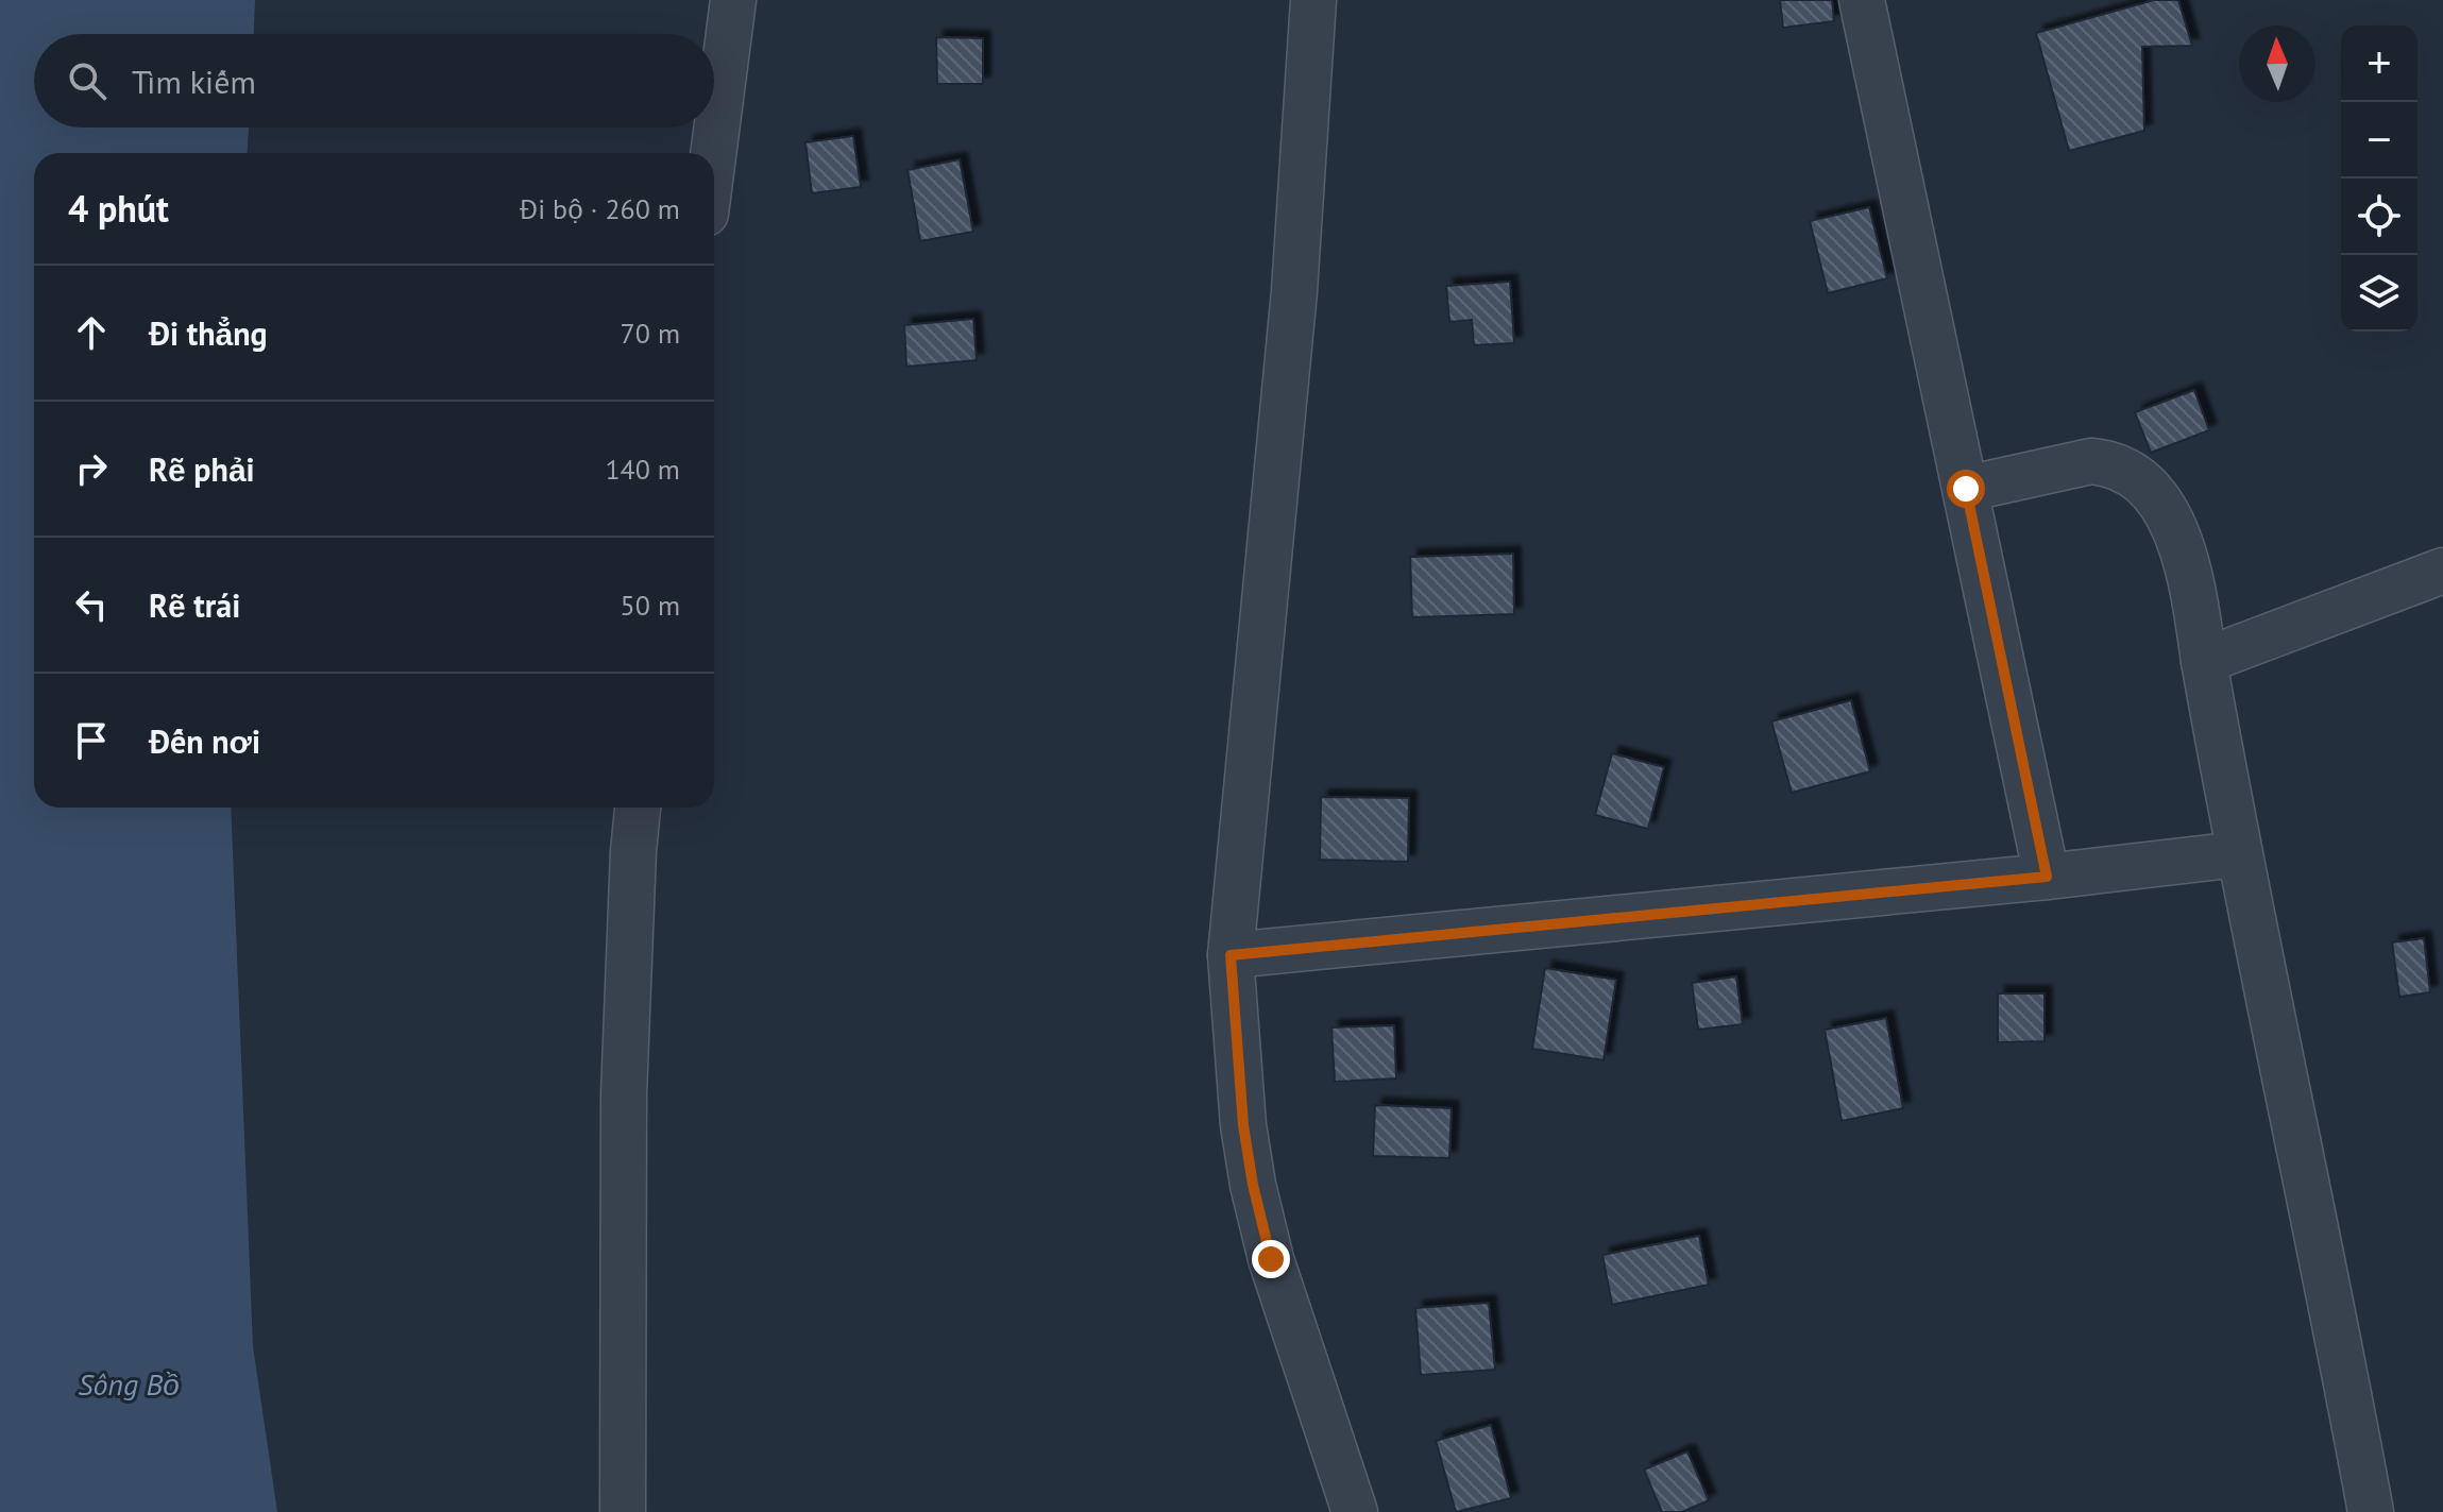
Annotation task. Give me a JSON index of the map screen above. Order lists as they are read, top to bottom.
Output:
{
  "water": ["Sông Bồ"],
  "north": "top",
  "page": {
    "map_buttons": ["+", "−"],
    "search": "Tìm kiếm",
    "heading": ["4 phút", "Đi bộ · 260 m"],
    "list": [
      ["Đi thẳng", "70 m"],
      ["Rẽ phải", "140 m"],
      ["Rẽ trái", "50 m"],
      "Đến nơi"
    ]
  }
}
